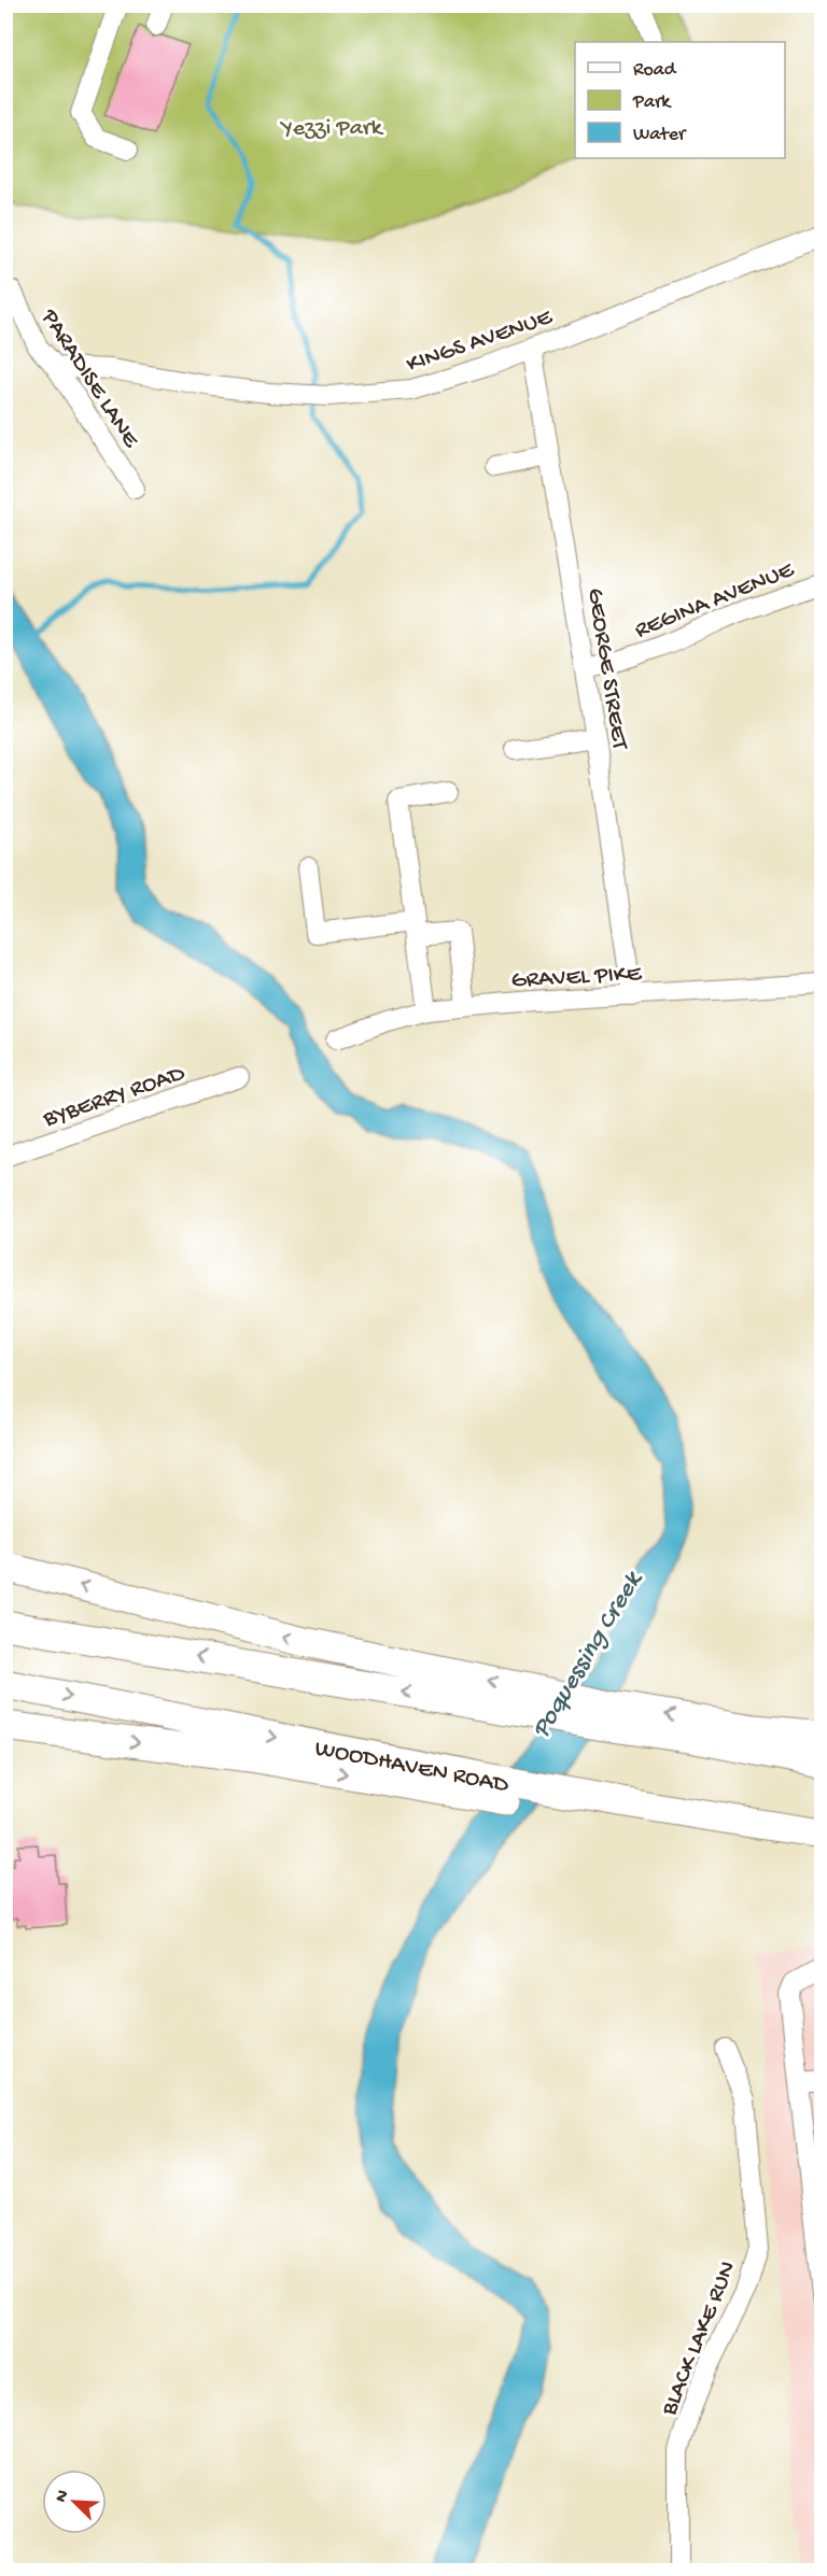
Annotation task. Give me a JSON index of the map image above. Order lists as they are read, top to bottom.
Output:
{
  "streets": {
    "highway": ["WOODHAVEN ROAD"],
    "street": [
      "KINGS AVENUE",
      "PARADISE LANE",
      "REGINA AVENUE",
      "GEORGE STREET",
      "GRAVEL PIKE",
      "BYBERRY ROAD",
      "BLACK LAKE RUN"
    ]
  },
  "crossings": [
    ["KINGS AVENUE", "PARADISE LANE"],
    ["KINGS AVENUE", "GEORGE STREET"],
    ["REGINA AVENUE", "GEORGE STREET"],
    ["GEORGE STREET", "GRAVEL PIKE"]
  ],
  "water": ["Poquessing Creek"],
  "parks": ["Yezzi Park"],
  "legend": ["Road", "Park", "Water"],
  "north": "top left"
}
